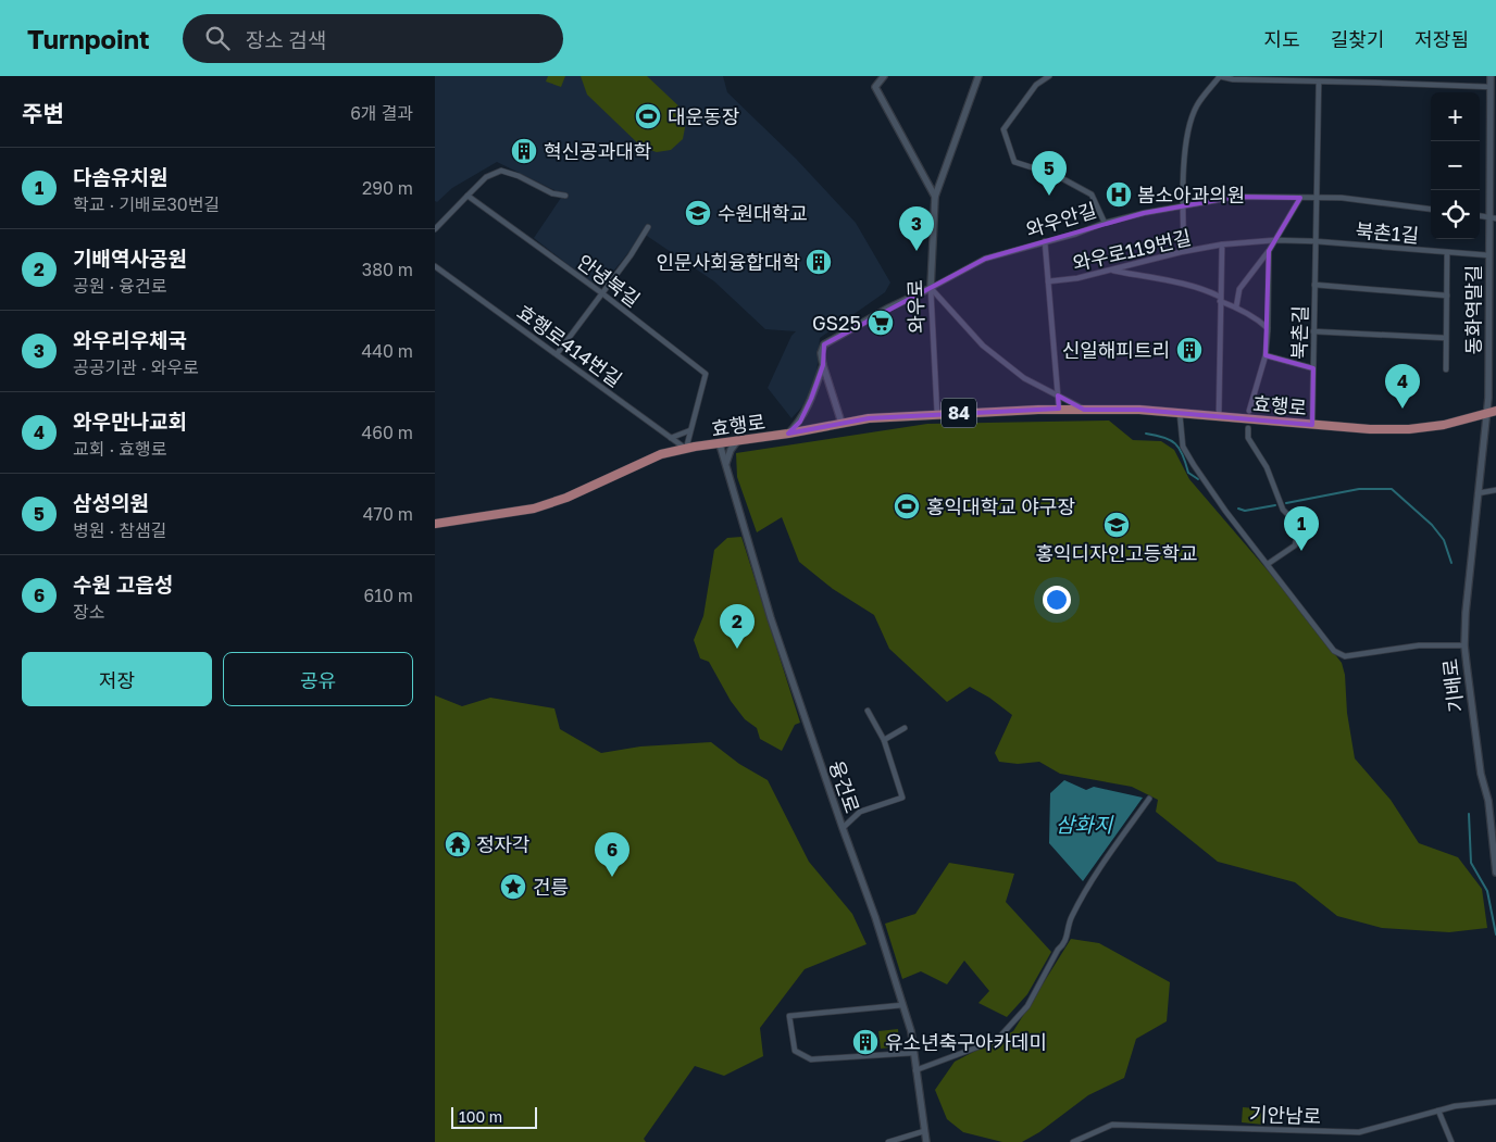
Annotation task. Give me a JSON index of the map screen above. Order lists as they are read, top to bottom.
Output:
{
  "streets": {
    "main road": ["효행로", "84"],
    "street": [
      "와우안길",
      "북촌1길",
      "와우로119번길",
      "안녕북길",
      "와우로",
      "동화역말길",
      "북촌길",
      "효행로414번길",
      "기배로",
      "융건로",
      "기안남로"
    ]
  },
  "crossings": [
    ["와우안길", "와우로"],
    ["와우안길", "북촌길"],
    ["북촌1길", "와우로119번길"],
    ["북촌1길", "동화역말길"],
    ["북촌1길", "북촌길"],
    ["와우로119번길", "북촌길"],
    ["와우로119번길", "효행로"],
    ["안녕북길", "효행로414번길"],
    ["안녕북길", "효행로"],
    ["와우로", "효행로"],
    ["동화역말길", "효행로"],
    ["동화역말길", "기배로"],
    ["북촌길", "효행로"],
    ["효행로414번길", "효행로"],
    ["효행로", "기배로"],
    ["효행로", "융건로"]
  ],
  "water": ["삼화지"],
  "places": {
    "sports": ["대운동장", "홍익대학교 야구장"],
    "building": [
      "혁신공과대학",
      "인문사회융합대학",
      "신일해피트리",
      "유소년축구아카데미"
    ],
    "hospital": ["봄소아과의원"],
    "school or university": ["수원대학교", "홍익디자인고등학교"],
    "supermarket": ["GS25"],
    "temple": ["정자각"],
    "place": ["건릉"]
  },
  "scale_bar": "100 m",
  "page": {
    "header": "Turnpoint",
    "search": "장소 검색",
    "nav": ["지도", "길찾기", "저장됨"],
    "heading": ["주변", "6개 결과"],
    "map_buttons": ["+", "−"],
    "list": [
      {
        "mark": "1",
        "name": "다솜유치원",
        "note": "학교 · 기배로30번길",
        "value": "290 m"
      },
      {
        "mark": "2",
        "name": "기배역사공원",
        "note": "공원 · 융건로",
        "value": "380 m"
      },
      {
        "mark": "3",
        "name": "와우리우체국",
        "note": "공공기관 · 와우로",
        "value": "440 m"
      },
      {
        "mark": "4",
        "name": "와우만나교회",
        "note": "교회 · 효행로",
        "value": "460 m"
      },
      {
        "mark": "5",
        "name": "삼성의원",
        "note": "병원 · 참샘길",
        "value": "470 m"
      },
      {
        "mark": "6",
        "name": "수원 고읍성",
        "note": "장소",
        "value": "610 m"
      }
    ],
    "pins": [
      "5",
      "3",
      "4",
      "1",
      "2",
      "6"
    ],
    "buttons": ["저장", "공유"],
    "scale": "100 m"
  }
}
